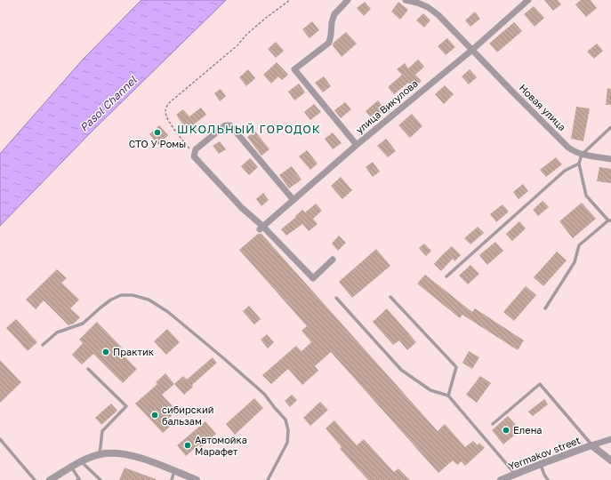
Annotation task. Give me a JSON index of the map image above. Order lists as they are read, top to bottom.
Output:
{
  "streets": {
    "street": ["улица Викулова", "Новая улица", "Yermakov street"]
  },
  "crossings": [
    ["улица Викулова", "Новая улица"]
  ],
  "districts": ["ШКОЛЬНЫЙ ГОРОДОК"],
  "water": ["Pasol Channel"],
  "places": [
    "СТО У Ромы",
    "Практик",
    "сибирский бальзам",
    "Елена",
    "Автомойка Марафет"
  ]
}
